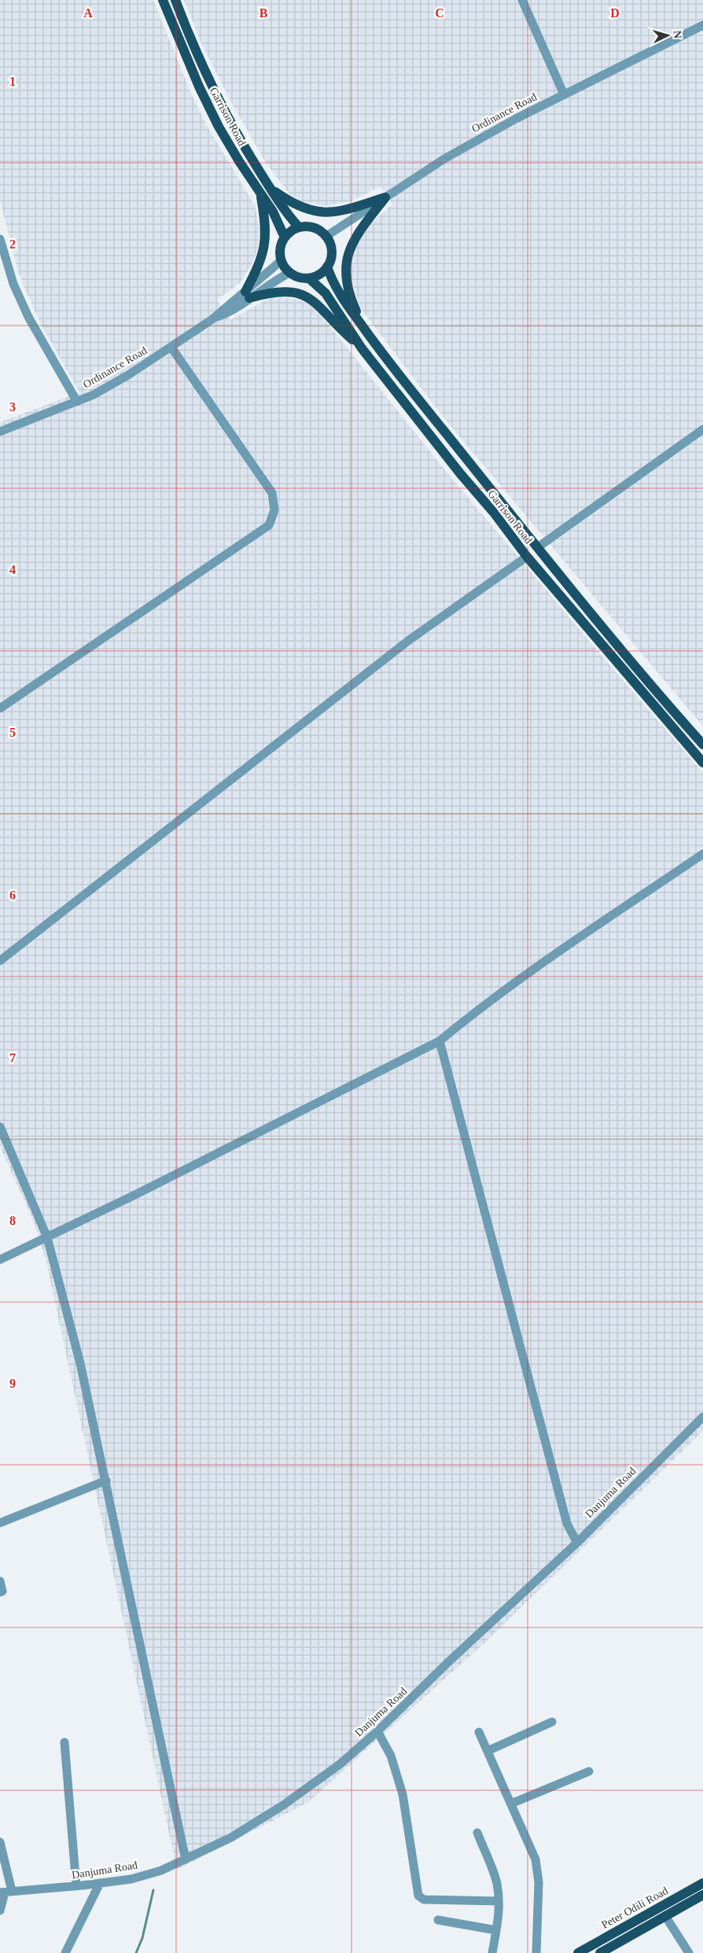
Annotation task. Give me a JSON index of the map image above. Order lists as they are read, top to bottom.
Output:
{
  "streets": {
    "main road": ["Garrison Road", "Peter Odili Road"],
    "street": ["Ordinance Road", "Danjuma Road"]
  },
  "crossings": [
    ["Ordinance Road", "Garrison Road"]
  ],
  "north": "right",
  "grid": {
    "columns": [
      "A",
      "B",
      "C",
      "D"
    ],
    "rows": [
      "1",
      "2",
      "3",
      "4",
      "5",
      "6",
      "7",
      "8",
      "9"
    ]
  }
}
